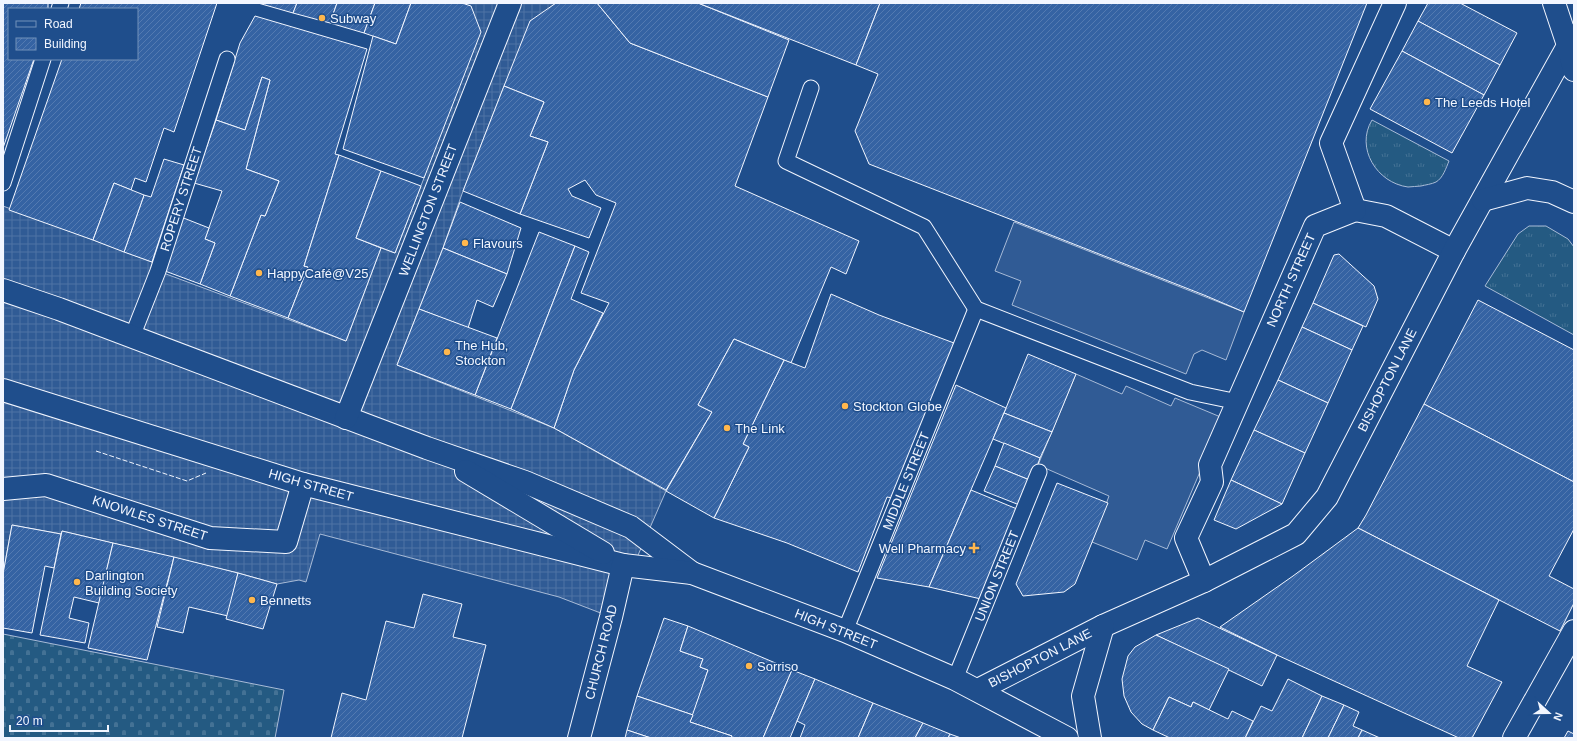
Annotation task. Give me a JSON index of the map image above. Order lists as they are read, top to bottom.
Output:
{
  "streets": {
    "street": [
      "WELLINGTON STREET",
      "NORTH STREET",
      "BISHOPTON LANE",
      "HIGH STREET",
      "KNOWLES STREET",
      "CHURCH ROAD"
    ],
    "lane": ["ROPERY STREET", "MIDDLE STREET", "UNION STREET"]
  },
  "crossings": [
    ["ROPERY STREET", "HIGH STREET"],
    ["WELLINGTON STREET", "HIGH STREET"],
    ["NORTH STREET", "BISHOPTON LANE"],
    ["BISHOPTON LANE", "HIGH STREET"],
    ["MIDDLE STREET", "HIGH STREET"],
    ["HIGH STREET", "KNOWLES STREET"],
    ["HIGH STREET", "UNION STREET"],
    ["HIGH STREET", "CHURCH ROAD"]
  ],
  "places": {
    "other": [
      "Subway",
      "The Leeds Hotel",
      "Flavours",
      "HappyCafé@V25",
      "The Hub, Stockton",
      "Stockton Globe",
      "The Link",
      "Darlington Building Society",
      "Bennetts",
      "Sorriso"
    ],
    "health": ["Well Pharmacy"]
  },
  "legend": ["Road", "Building"],
  "scale_bar": "20 m",
  "north": "right"
}
